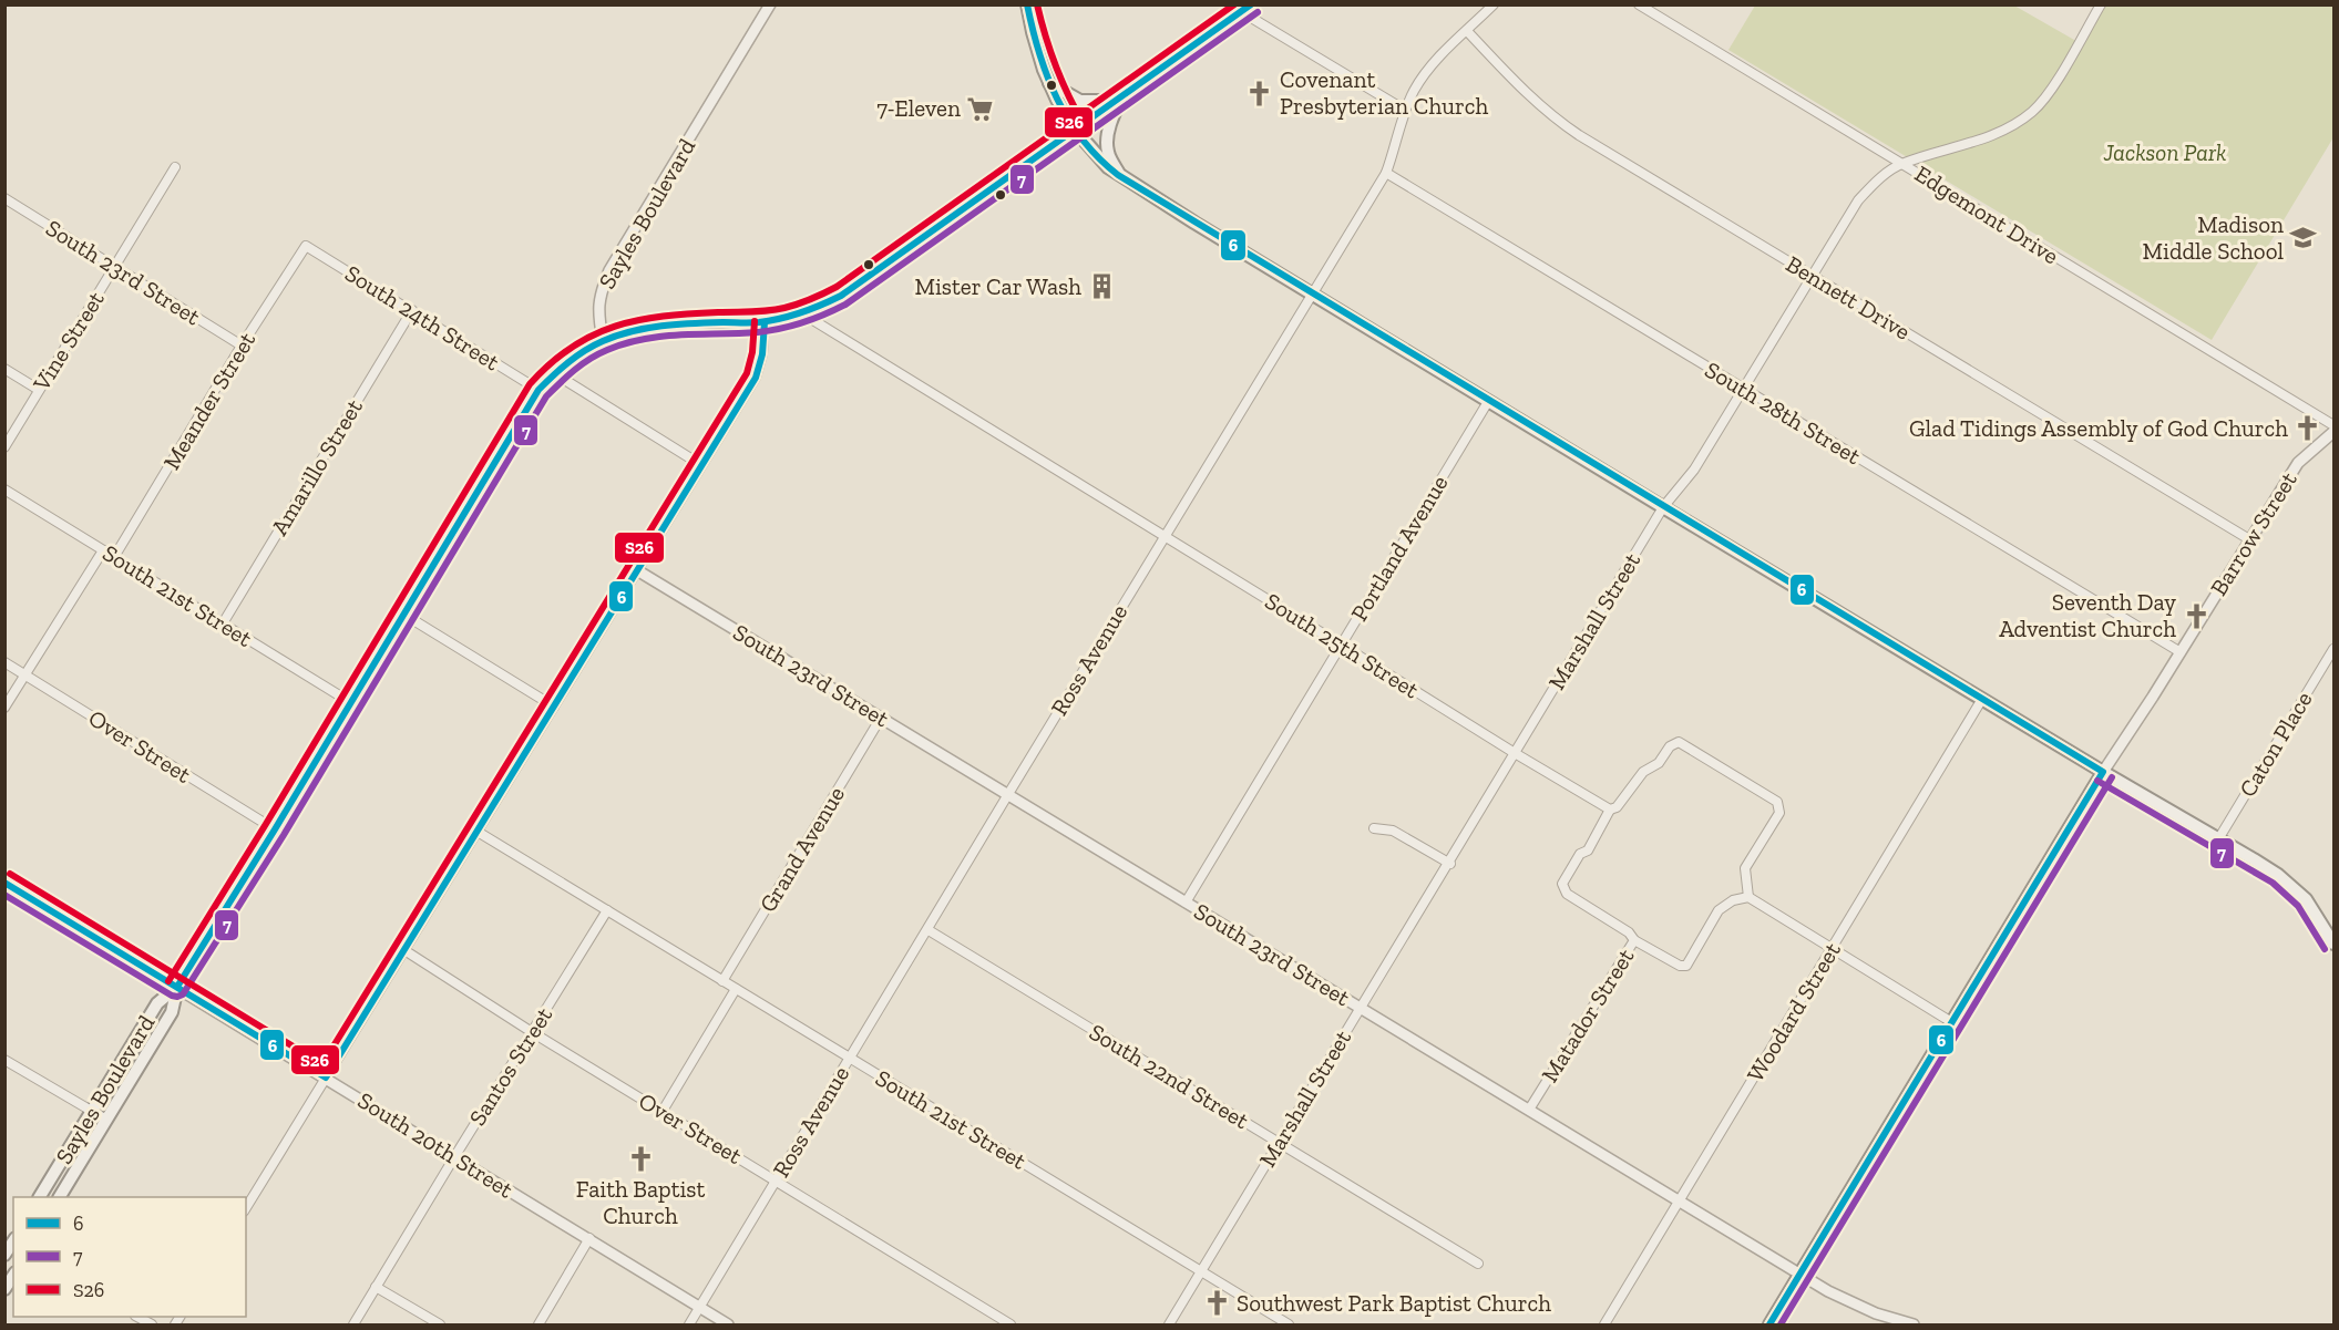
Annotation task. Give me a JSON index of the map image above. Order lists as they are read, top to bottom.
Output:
{
  "streets": {
    "main road": ["Sayles Boulevard", "Barrow Street"],
    "street": [
      "Edgemont Drive",
      "South 23rd Street",
      "Bennett Drive",
      "South 24th Street",
      "Vine Street",
      "Meander Street",
      "South 28th Street",
      "Amarillo Street",
      "Portland Avenue",
      "South 21st Street",
      "Marshall Street",
      "South 25th Street",
      "Ross Avenue",
      "Caton Place",
      "Over Street",
      "Grand Avenue",
      "Woodard Street",
      "Matador Street",
      "Santos Street",
      "South 22nd Street",
      "South 20th Street"
    ]
  },
  "crossings": [
    ["Sayles Boulevard", "South 24th Street"],
    ["Sayles Boulevard", "South 21st Street"],
    ["Sayles Boulevard", "Over Street"],
    ["Sayles Boulevard", "South 20th Street"],
    ["Edgemont Drive", "Marshall Street"],
    ["South 23rd Street", "Vine Street"],
    ["South 23rd Street", "Meander Street"],
    ["South 23rd Street", "Barrow Street"],
    ["South 23rd Street", "Portland Avenue"],
    ["South 23rd Street", "Marshall Street"],
    ["South 23rd Street", "Ross Avenue"],
    ["South 23rd Street", "Grand Avenue"],
    ["South 23rd Street", "Woodard Street"],
    ["South 23rd Street", "Matador Street"],
    ["Bennett Drive", "Barrow Street"],
    ["Bennett Drive", "Marshall Street"],
    ["Bennett Drive", "Ross Avenue"],
    ["South 24th Street", "Meander Street"],
    ["South 24th Street", "Amarillo Street"],
    ["Meander Street", "South 21st Street"],
    ["South 28th Street", "Barrow Street"],
    ["South 28th Street", "Marshall Street"],
    ["South 28th Street", "Ross Avenue"],
    ["Amarillo Street", "South 21st Street"],
    ["Portland Avenue", "South 25th Street"],
    ["South 21st Street", "Marshall Street"],
    ["South 21st Street", "Ross Avenue"],
    ["South 21st Street", "Grand Avenue"],
    ["South 21st Street", "Santos Street"],
    ["Marshall Street", "South 25th Street"],
    ["Marshall Street", "South 22nd Street"],
    ["South 25th Street", "Ross Avenue"],
    ["South 25th Street", "Matador Street"],
    ["Ross Avenue", "Over Street"],
    ["Ross Avenue", "South 22nd Street"],
    ["Ross Avenue", "South 20th Street"],
    ["Over Street", "Santos Street"],
    ["Santos Street", "South 20th Street"]
  ],
  "parks": ["Jackson Park"],
  "places": {
    "church": [
      "Covenant Presbyterian Church",
      "Glad Tidings Assembly of God Church",
      "Seventh Day Adventist Church",
      "Faith Baptist Church",
      "Southwest Park Baptist Church"
    ],
    "supermarket": ["7-Eleven"],
    "school or university": ["Madison Middle School"],
    "building": ["Mister Car Wash"]
  },
  "lines": ["transit line 6", "transit line S26", "transit line 7"],
  "legend": ["6", "7", "S26"]
}
